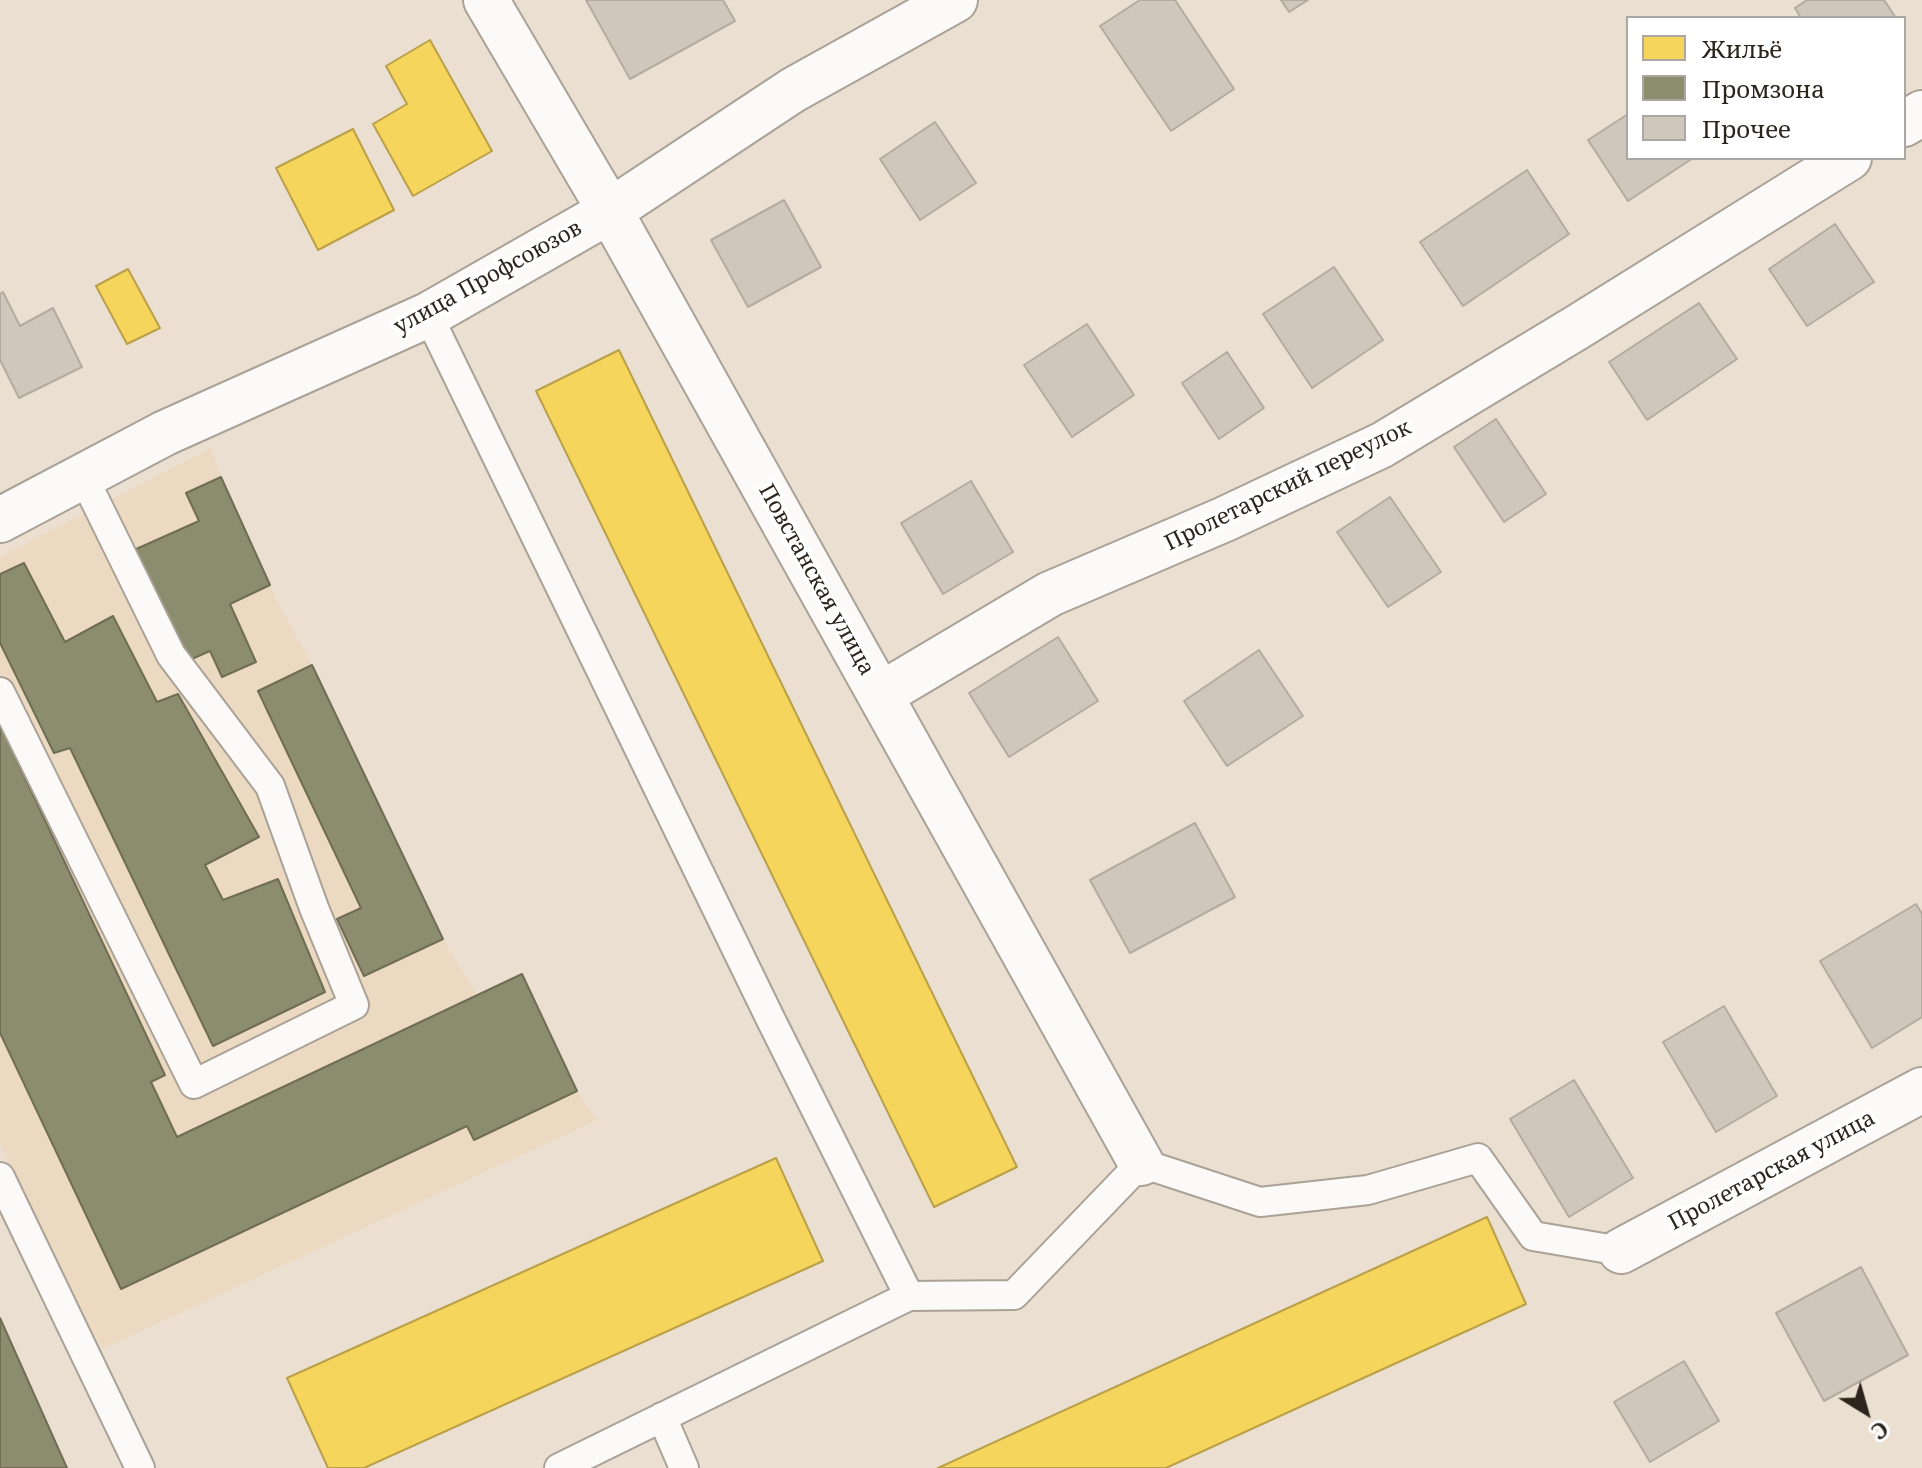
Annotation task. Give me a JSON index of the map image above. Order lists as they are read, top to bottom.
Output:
{
  "streets": {
    "street": [
      "улица Профсоюзов",
      "Пролетарский переулок",
      "Повстанская улица",
      "Пролетарская улица"
    ]
  },
  "crossings": [
    ["улица Профсоюзов", "Повстанская улица"],
    ["Пролетарский переулок", "Повстанская улица"]
  ],
  "legend": ["Жильё", "Промзона", "Прочее"],
  "north": "bottom right"
}
